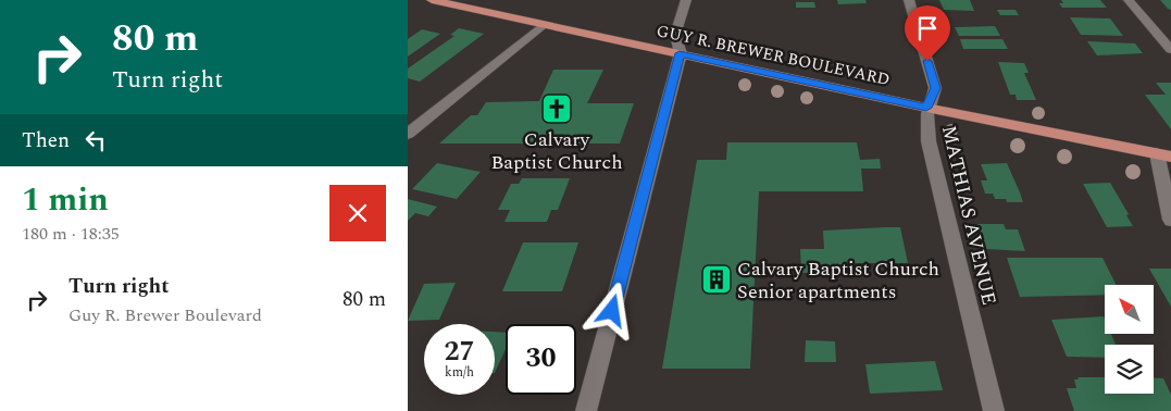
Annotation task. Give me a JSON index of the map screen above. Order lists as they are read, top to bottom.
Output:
{
  "streets": {
    "main road": ["GUY R. BREWER BOULEVARD"],
    "street": ["MATHIAS AVENUE"]
  },
  "crossings": [
    ["GUY R. BREWER BOULEVARD", "MATHIAS AVENUE"]
  ],
  "places": {
    "church": ["Calvary Baptist Church"],
    "building": ["Calvary Baptist Church Senior apartments"]
  },
  "north": "top left",
  "page": {
    "turn": ["80 m", "Turn right"],
    "then": "Then",
    "heading": ["1 min", "180 m · 18:35"],
    "list": [
      {
        "name": "Turn right",
        "note": "Guy R. Brewer Boulevard",
        "value": "80 m"
      }
    ],
    "speed": "27 km/h",
    "limit": "30"
  }
}
